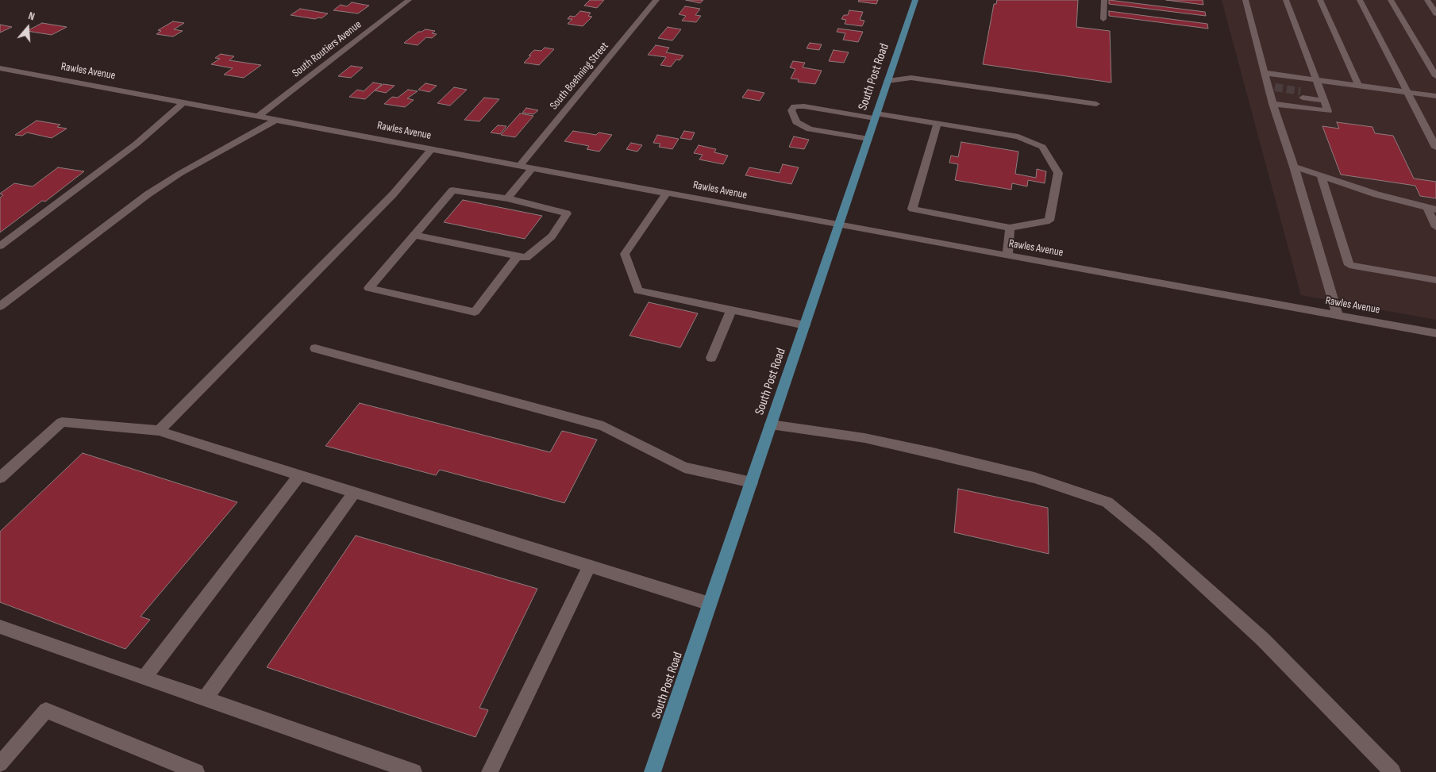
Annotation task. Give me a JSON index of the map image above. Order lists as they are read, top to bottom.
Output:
{
  "streets": {
    "main road": ["South Post Road"],
    "street": ["South Routiers Avenue", "Rawles Avenue", "South Boehning Street"]
  },
  "crossings": [
    ["South Routiers Avenue", "Rawles Avenue"],
    ["Rawles Avenue", "South Boehning Street"],
    ["Rawles Avenue", "South Post Road"]
  ],
  "north": "top"
}
